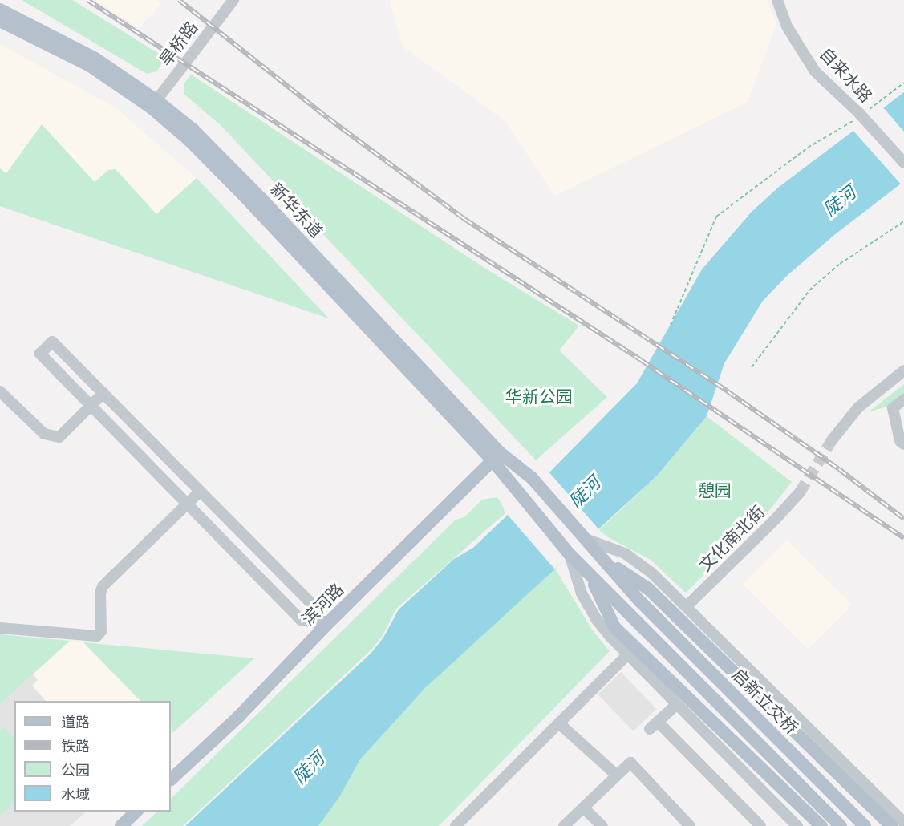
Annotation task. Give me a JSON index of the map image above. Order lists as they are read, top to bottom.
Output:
{
  "streets": {
    "main road": ["新华东道", "滨河路", "启新立交桥"],
    "street": ["旱桥路", "自来水路", "文化南北街"]
  },
  "crossings": [
    ["旱桥路", "新华东道"],
    ["新华东道", "滨河路"]
  ],
  "water": ["陡河"],
  "parks": ["华新公园", "憩园"],
  "legend": [
    "道路",
    "铁路",
    "公园",
    "水域"
  ]
}
